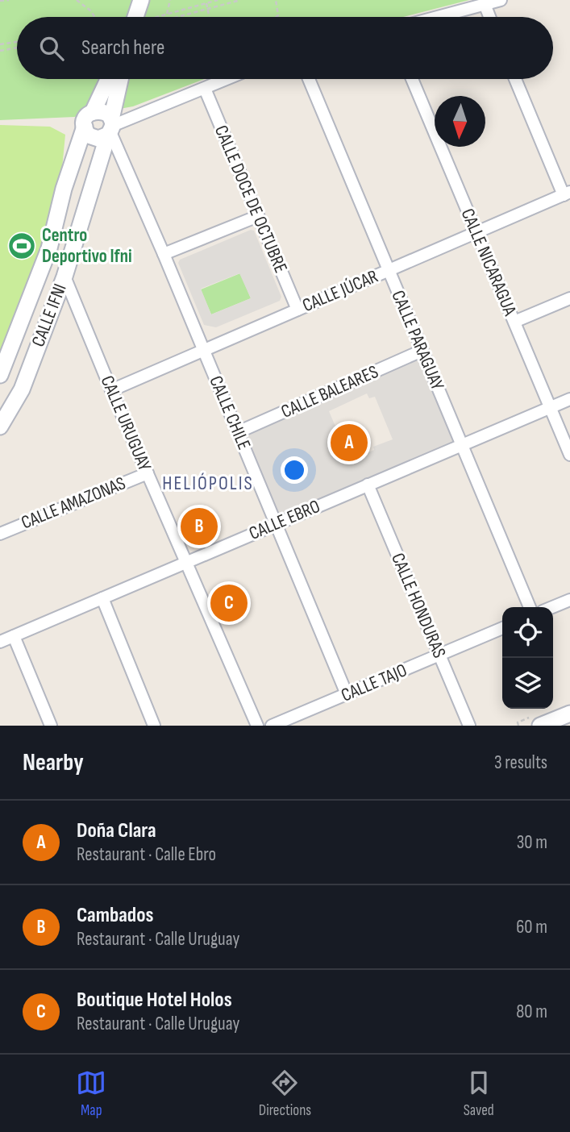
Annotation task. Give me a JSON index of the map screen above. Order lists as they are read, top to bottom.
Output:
{
  "streets": {
    "main road": ["CALLE IFNI"],
    "street": [
      "CALLE DOCE DE OCTUBRE",
      "CALLE NICARAGUA",
      "CALLE JÚCAR",
      "CALLE PARAGUAY",
      "CALLE BALEARES",
      "CALLE CHILE",
      "CALLE URUGUAY",
      "CALLE AMAZONAS",
      "CALLE EBRO",
      "CALLE HONDURAS",
      "CALLE TAJO"
    ]
  },
  "crossings": [
    ["CALLE DOCE DE OCTUBRE", "CALLE JÚCAR"],
    ["CALLE NICARAGUA", "CALLE JÚCAR"],
    ["CALLE NICARAGUA", "CALLE EBRO"],
    ["CALLE JÚCAR", "CALLE PARAGUAY"],
    ["CALLE JÚCAR", "CALLE CHILE"],
    ["CALLE JÚCAR", "CALLE URUGUAY"],
    ["CALLE IFNI", "CALLE CHILE"],
    ["CALLE IFNI", "CALLE URUGUAY"],
    ["CALLE PARAGUAY", "CALLE BALEARES"],
    ["CALLE PARAGUAY", "CALLE EBRO"],
    ["CALLE BALEARES", "CALLE CHILE"],
    ["CALLE CHILE", "CALLE EBRO"],
    ["CALLE CHILE", "CALLE TAJO"],
    ["CALLE URUGUAY", "CALLE AMAZONAS"],
    ["CALLE URUGUAY", "CALLE EBRO"],
    ["CALLE EBRO", "CALLE HONDURAS"],
    ["CALLE HONDURAS", "CALLE TAJO"]
  ],
  "districts": ["HELIÓPOLIS"],
  "places": {
    "sports": ["Centro Deportivo Ifni"]
  },
  "north": "bottom",
  "page": {
    "search": "Search here",
    "pins": ["A", "B", "C"],
    "heading": ["Nearby", "3 results"],
    "list": [
      {
        "mark": "A",
        "name": "Doña Clara",
        "note": "Restaurant · Calle Ebro",
        "value": "30 m"
      },
      {
        "mark": "B",
        "name": "Cambados",
        "note": "Restaurant · Calle Uruguay",
        "value": "60 m"
      },
      {
        "mark": "C",
        "name": "Boutique Hotel Holos",
        "note": "Restaurant · Calle Uruguay",
        "value": "80 m"
      }
    ],
    "nav": ["Map", "Directions", "Saved"]
  }
}
